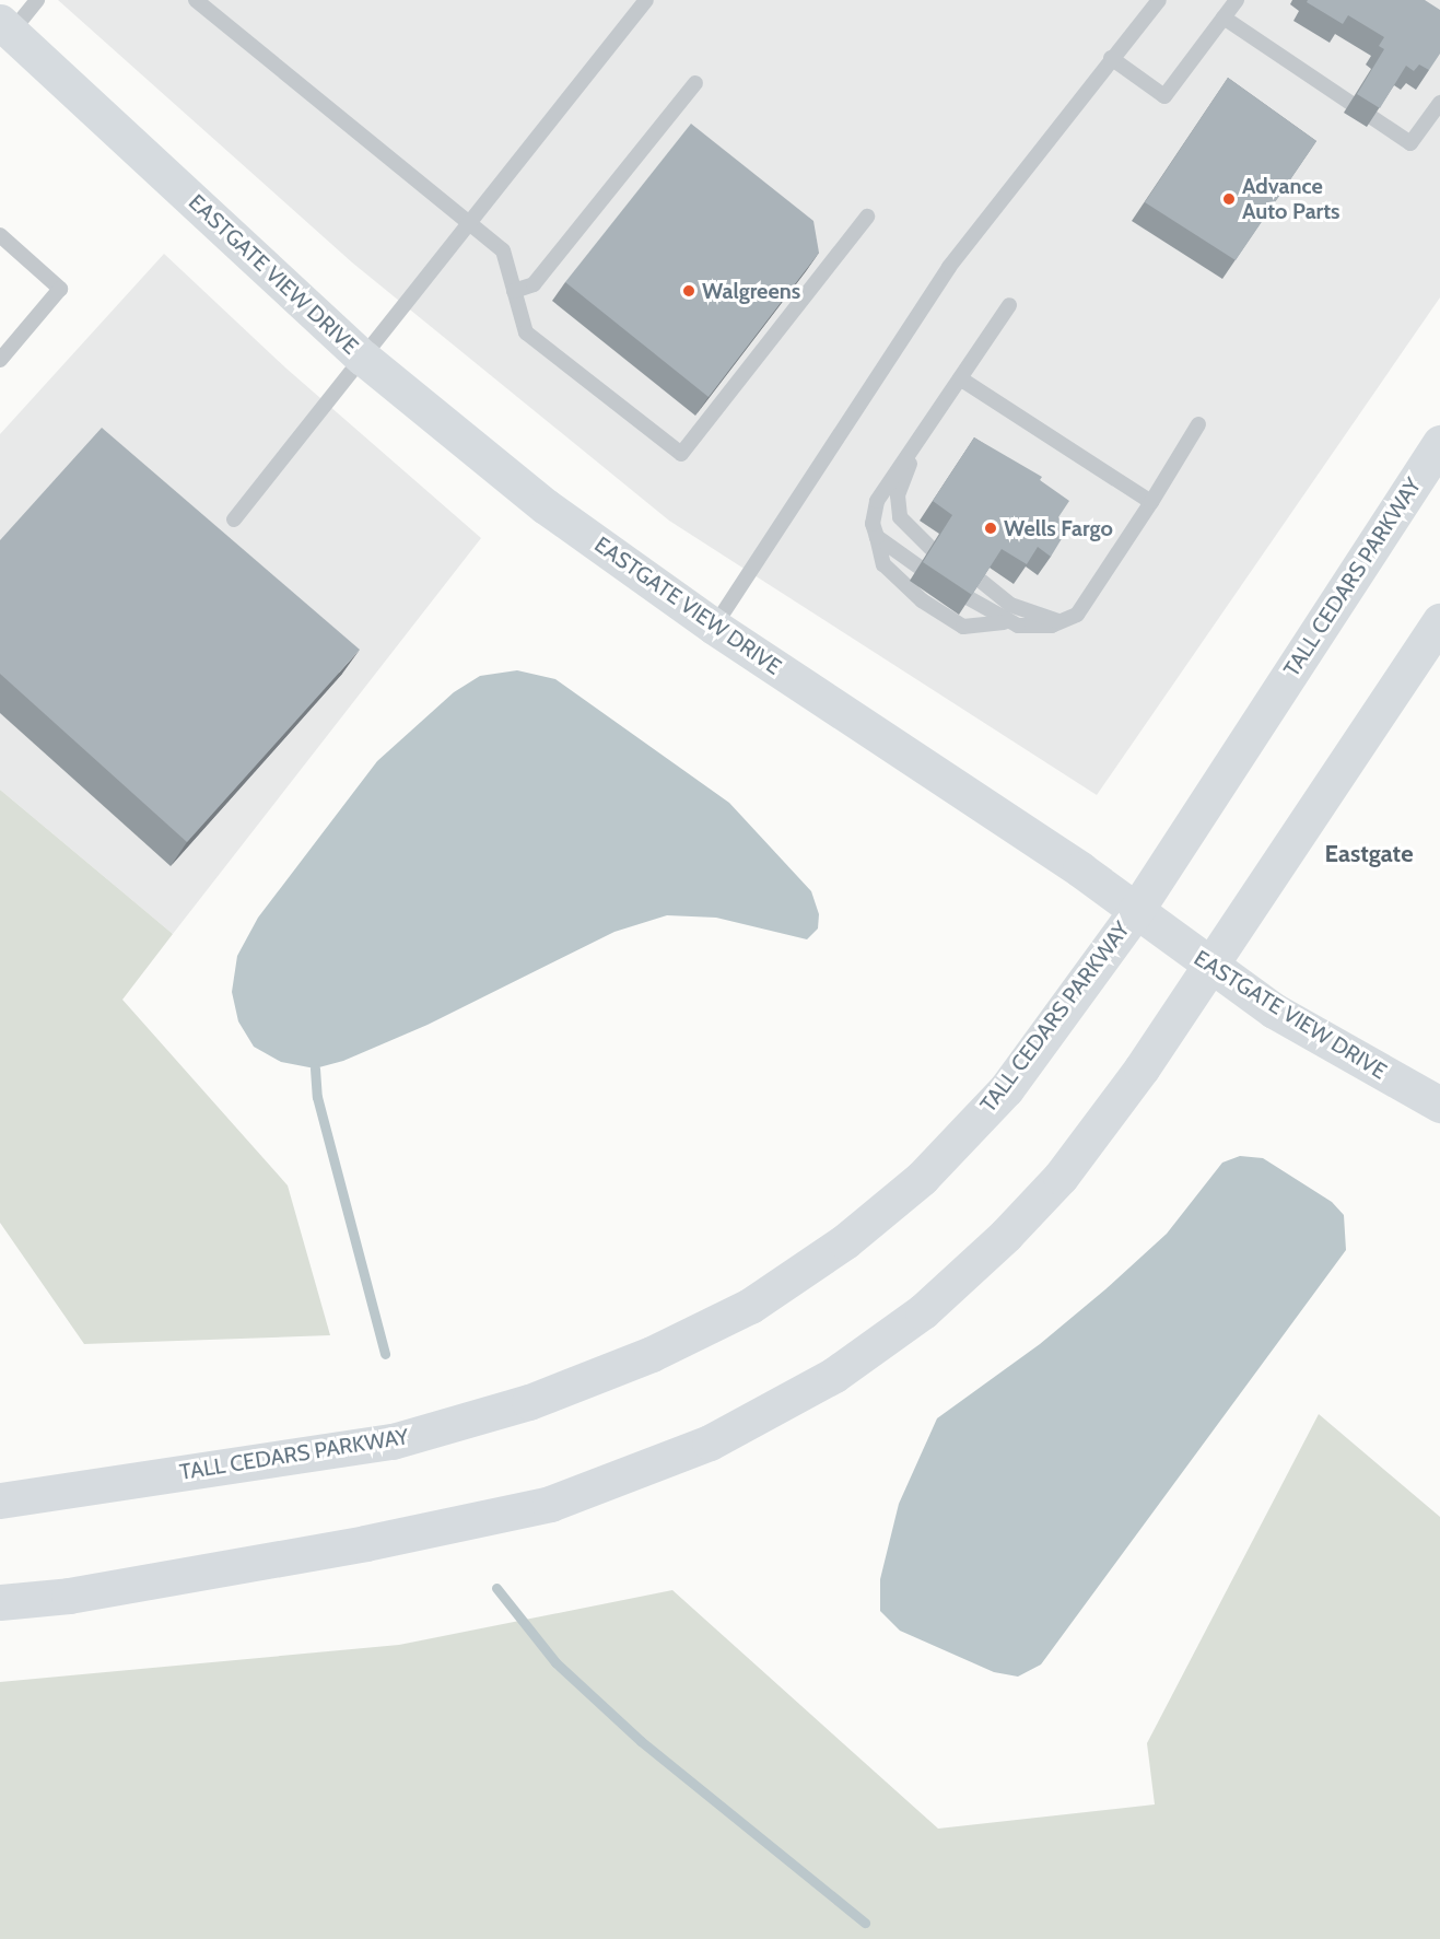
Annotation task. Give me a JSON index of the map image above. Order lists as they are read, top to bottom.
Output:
{
  "streets": {
    "main road": ["EASTGATE VIEW DRIVE", "TALL CEDARS PARKWAY"]
  },
  "crossings": [
    ["EASTGATE VIEW DRIVE", "TALL CEDARS PARKWAY"]
  ],
  "districts": ["Eastgate"],
  "places": ["Advance Auto Parts", "Walgreens", "Wells Fargo"]
}
